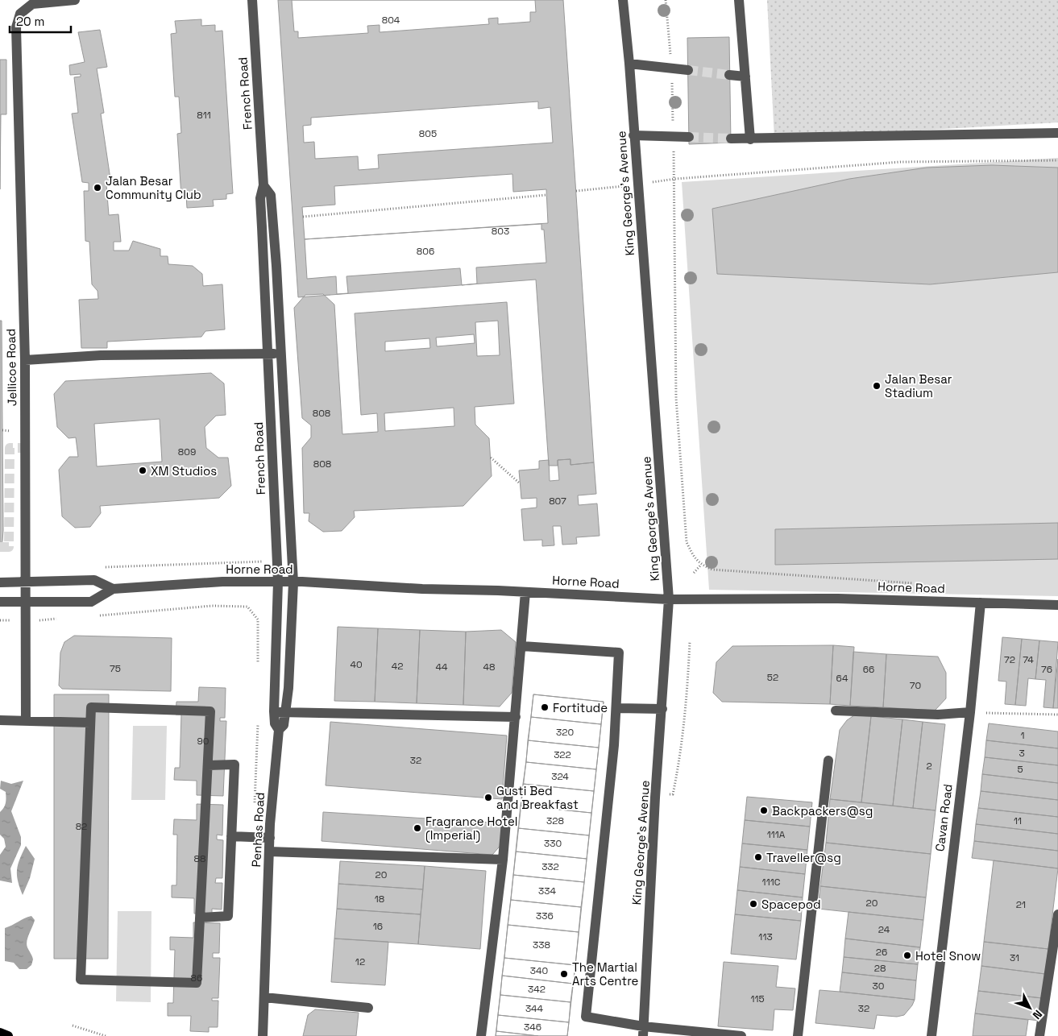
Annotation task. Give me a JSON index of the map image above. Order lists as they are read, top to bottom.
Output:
{
  "streets": {
    "street": [
      "French Road",
      "King George's Avenue",
      "Jellicoe Road",
      "Horne Road",
      "Cavan Road",
      "Penhas Road"
    ]
  },
  "crossings": [
    ["French Road", "Horne Road"],
    ["French Road", "Penhas Road"],
    ["King George's Avenue", "Horne Road"],
    ["Jellicoe Road", "Horne Road"],
    ["Horne Road", "Cavan Road"]
  ],
  "places": [
    "Jalan Besar Community Club",
    "Jalan Besar Stadium",
    "XM Studios",
    "Fortitude",
    "Gusti Bed and Breakfast",
    "Backpackers@sg",
    "Fragrance Hotel (Imperial)",
    "Traveller@sg",
    "Spacepod",
    "Hotel Snow",
    "The Martial Arts Centre"
  ],
  "house_numbers": [
    "804",
    "811",
    "805",
    "803",
    "806",
    "808",
    "809",
    "808",
    "807",
    "72",
    "74",
    "40",
    "42",
    "44",
    "48",
    "75",
    "66",
    "76",
    "52",
    "64",
    "70",
    "320",
    "1",
    "90",
    "3",
    "322",
    "32",
    "2",
    "5",
    "324",
    "328",
    "11",
    "82",
    "111A",
    "330",
    "88",
    "332",
    "20",
    "111C",
    "334",
    "18",
    "20",
    "21",
    "336",
    "16",
    "24",
    "113",
    "338",
    "26",
    "31",
    "12",
    "28",
    "340",
    "86",
    "30",
    "342",
    "115",
    "344",
    "32",
    "346"
  ],
  "scale_bar": "20 m",
  "north": "bottom right"
}
